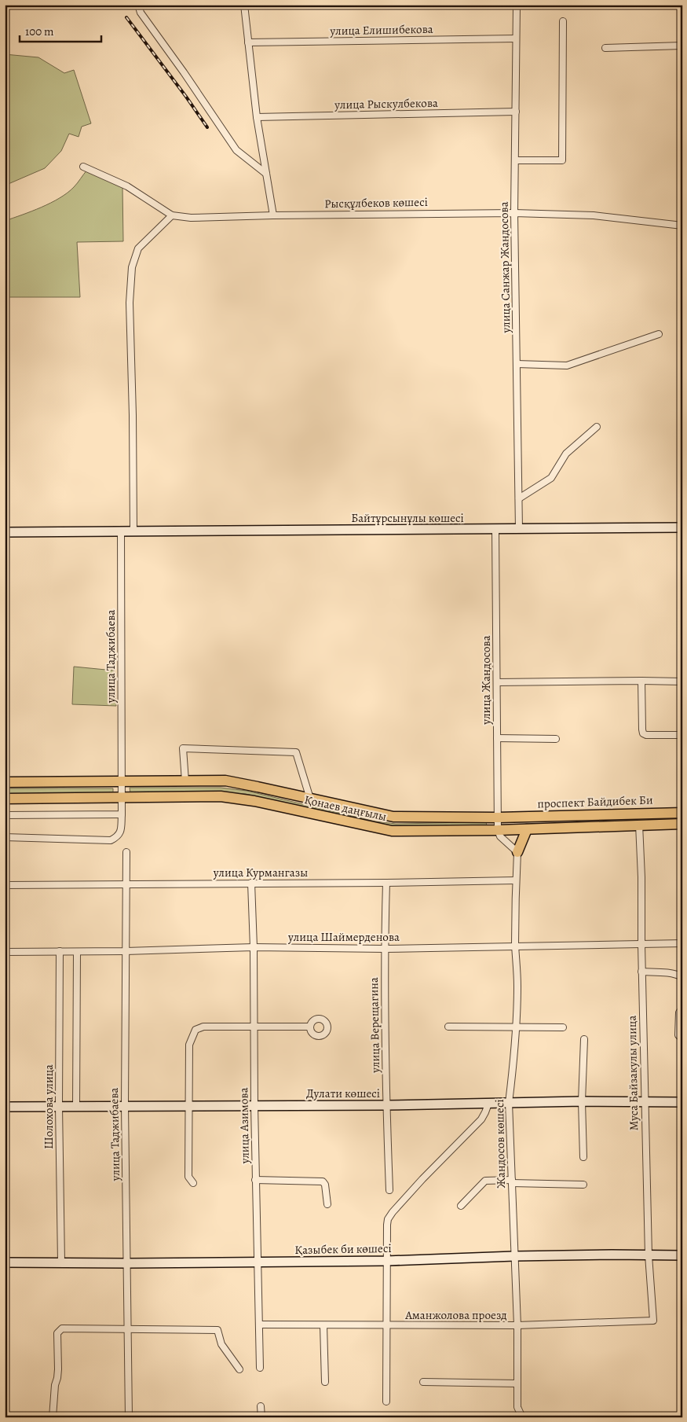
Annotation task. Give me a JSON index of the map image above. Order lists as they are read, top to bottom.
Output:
{
  "streets": {
    "main road": [
      "Байтұрсынұлы көшесі",
      "проспект Байдибек Би",
      "Қонаев даңғылы",
      "Дулати көшесі",
      "Қазыбек би көшесі"
    ],
    "street": [
      "улица Елишибекова",
      "улица Рыскулбекова",
      "Рысқұлбеков көшесі",
      "улица Санжар Жандосова",
      "улица Таджибаева",
      "улица Жандосова",
      "улица Курмангазы",
      "улица Шаймерденова",
      "улица Верещагина",
      "Муса Байзакулы улица",
      "Шолохова улица",
      "улица Азимова",
      "Жандосов көшесі",
      "Аманжолова проезд"
    ]
  },
  "crossings": [
    ["улица Елишибекова", "улица Санжар Жандосова"],
    ["улица Рыскулбекова", "улица Санжар Жандосова"],
    ["Рысқұлбеков көшесі", "улица Санжар Жандосова"],
    ["улица Санжар Жандосова", "Байтұрсынұлы көшесі"],
    ["Байтұрсынұлы көшесі", "улица Таджибаева"],
    ["Байтұрсынұлы көшесі", "улица Жандосова"],
    ["улица Таджибаева", "Қонаев даңғылы"],
    ["улица Таджибаева", "улица Курмангазы"],
    ["улица Таджибаева", "улица Шаймерденова"],
    ["улица Таджибаева", "Дулати көшесі"],
    ["улица Таджибаева", "Қазыбек би көшесі"],
    ["улица Жандосова", "Қонаев даңғылы"],
    ["проспект Байдибек Би", "Қонаев даңғылы"],
    ["Қонаев даңғылы", "Муса Байзакулы улица"],
    ["улица Курмангазы", "улица Верещагина"],
    ["улица Курмангазы", "улица Азимова"],
    ["улица Курмангазы", "Жандосов көшесі"],
    ["улица Шаймерденова", "улица Верещагина"],
    ["улица Шаймерденова", "Муса Байзакулы улица"],
    ["улица Шаймерденова", "Шолохова улица"],
    ["улица Шаймерденова", "улица Азимова"],
    ["улица Шаймерденова", "Жандосов көшесі"],
    ["улица Верещагина", "Дулати көшесі"],
    ["Муса Байзакулы улица", "Дулати көшесі"],
    ["Муса Байзакулы улица", "Қазыбек би көшесі"],
    ["Муса Байзакулы улица", "Аманжолова проезд"],
    ["Дулати көшесі", "Шолохова улица"],
    ["Дулати көшесі", "улица Азимова"],
    ["Дулати көшесі", "Жандосов көшесі"],
    ["Шолохова улица", "Қазыбек би көшесі"],
    ["улица Азимова", "Қазыбек би көшесі"],
    ["улица Азимова", "Аманжолова проезд"],
    ["Жандосов көшесі", "Қазыбек би көшесі"],
    ["Жандосов көшесі", "Аманжолова проезд"]
  ],
  "scale_bar": "100 m"
}
